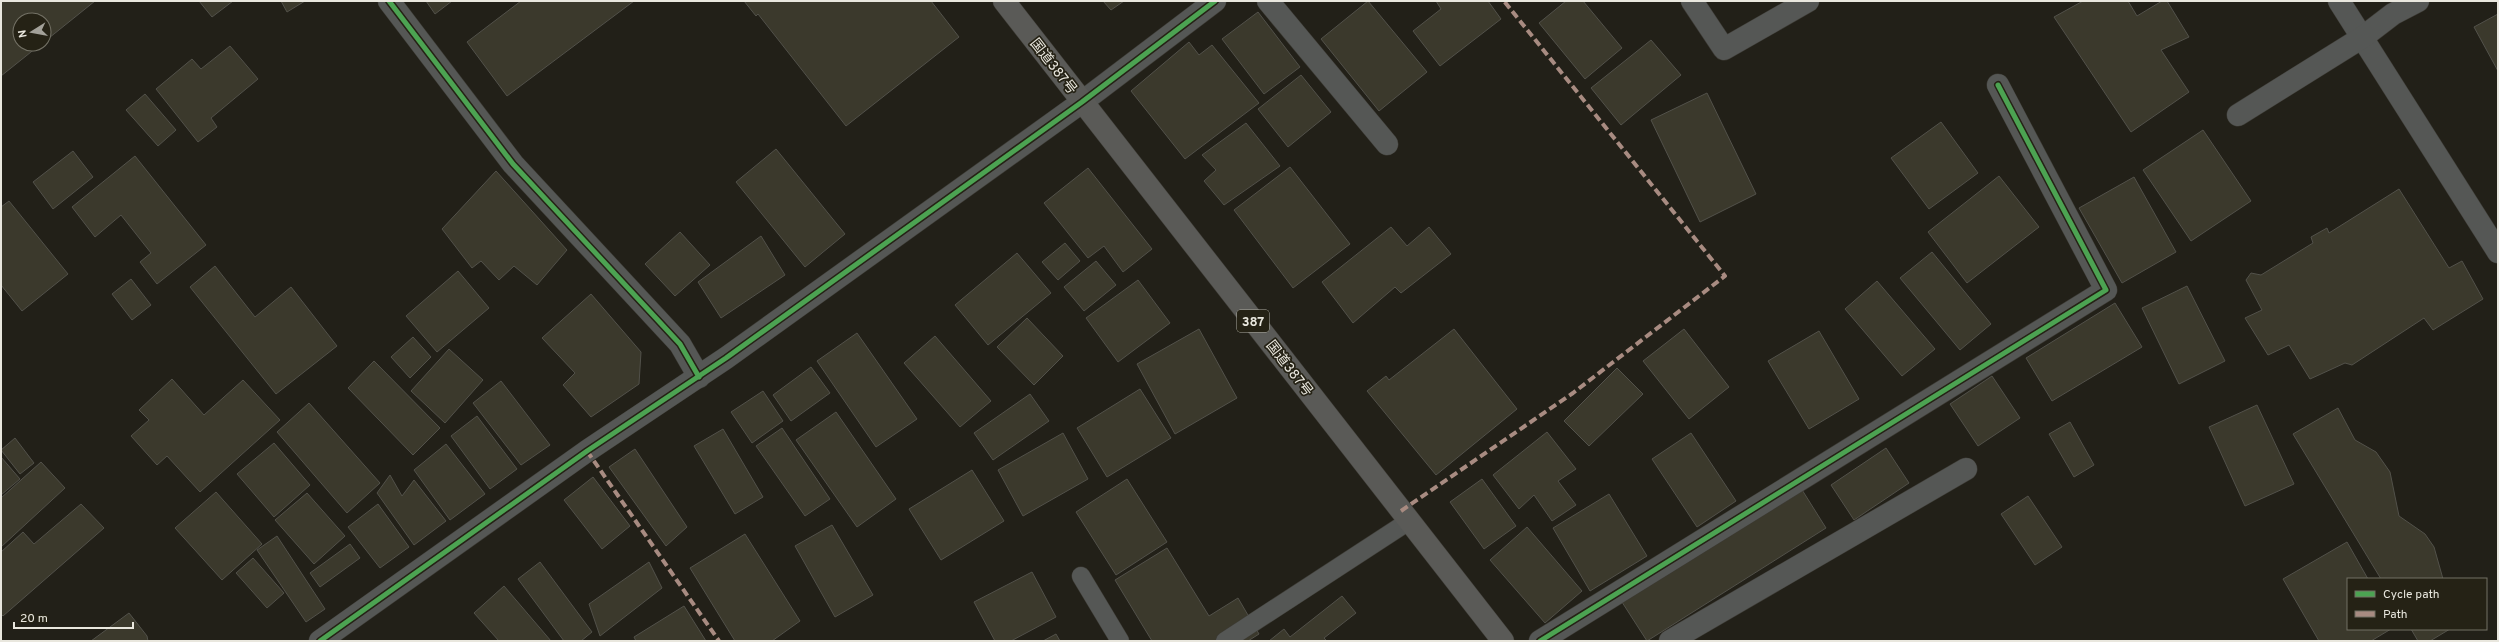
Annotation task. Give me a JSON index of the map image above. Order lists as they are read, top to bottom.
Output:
{
  "streets": {
    "highway": ["国道387号", "387"]
  },
  "legend": ["Cycle path", "Path"],
  "scale_bar": "20 m",
  "north": "left"
}
